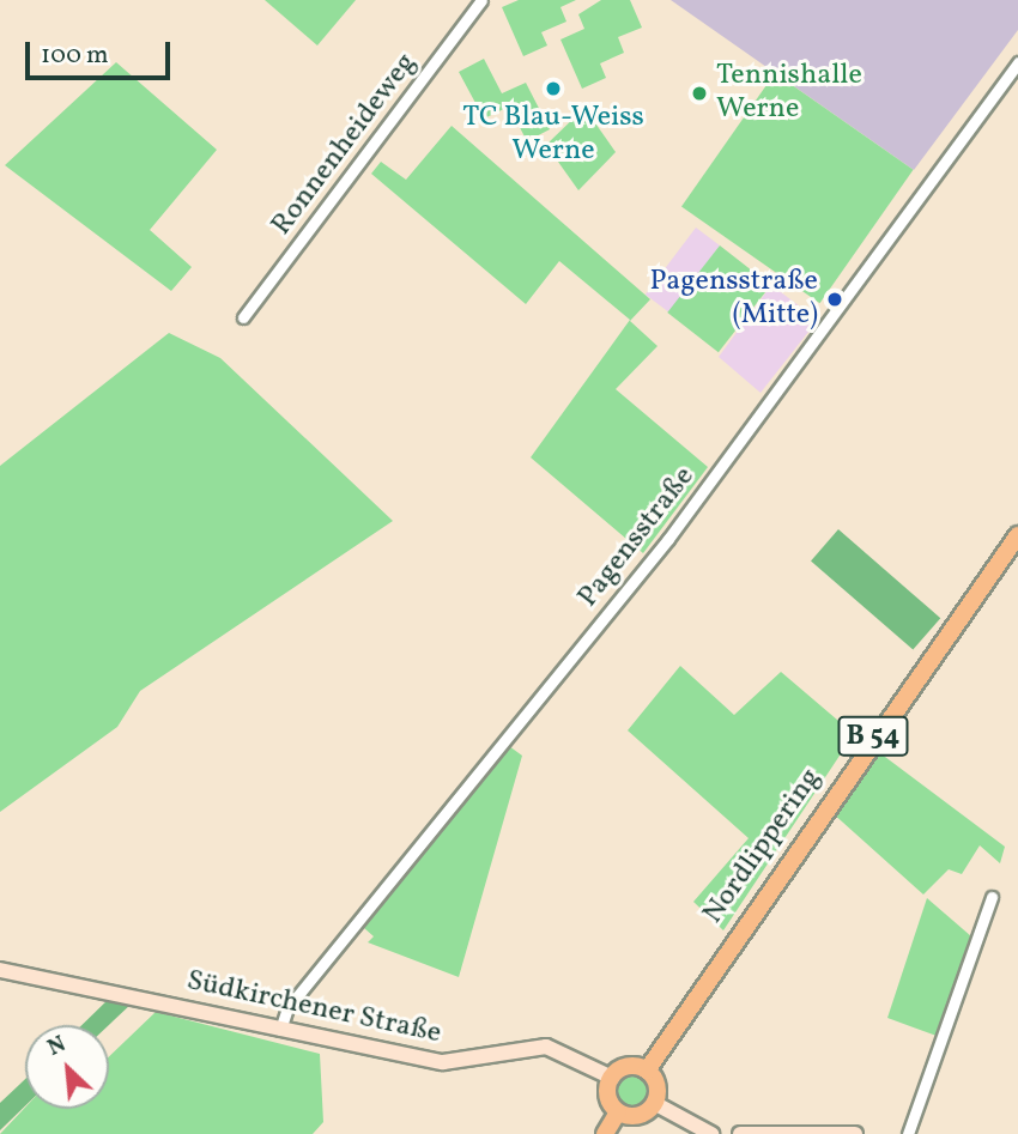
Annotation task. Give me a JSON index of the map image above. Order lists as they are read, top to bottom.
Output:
{
  "streets": {
    "main road": ["B 54", "Nordlippering"],
    "street": ["Ronnenheideweg", "Pagensstraße", "Südkirchener Straße"]
  },
  "crossings": [
    ["Pagensstraße", "Südkirchener Straße"],
    ["Nordlippering", "Südkirchener Straße"]
  ],
  "places": ["TC Blau-Weiss Werne", "Tennishalle Werne", "Pagensstraße (Mitte)"],
  "scale_bar": "100 m",
  "north": "top left"
}
